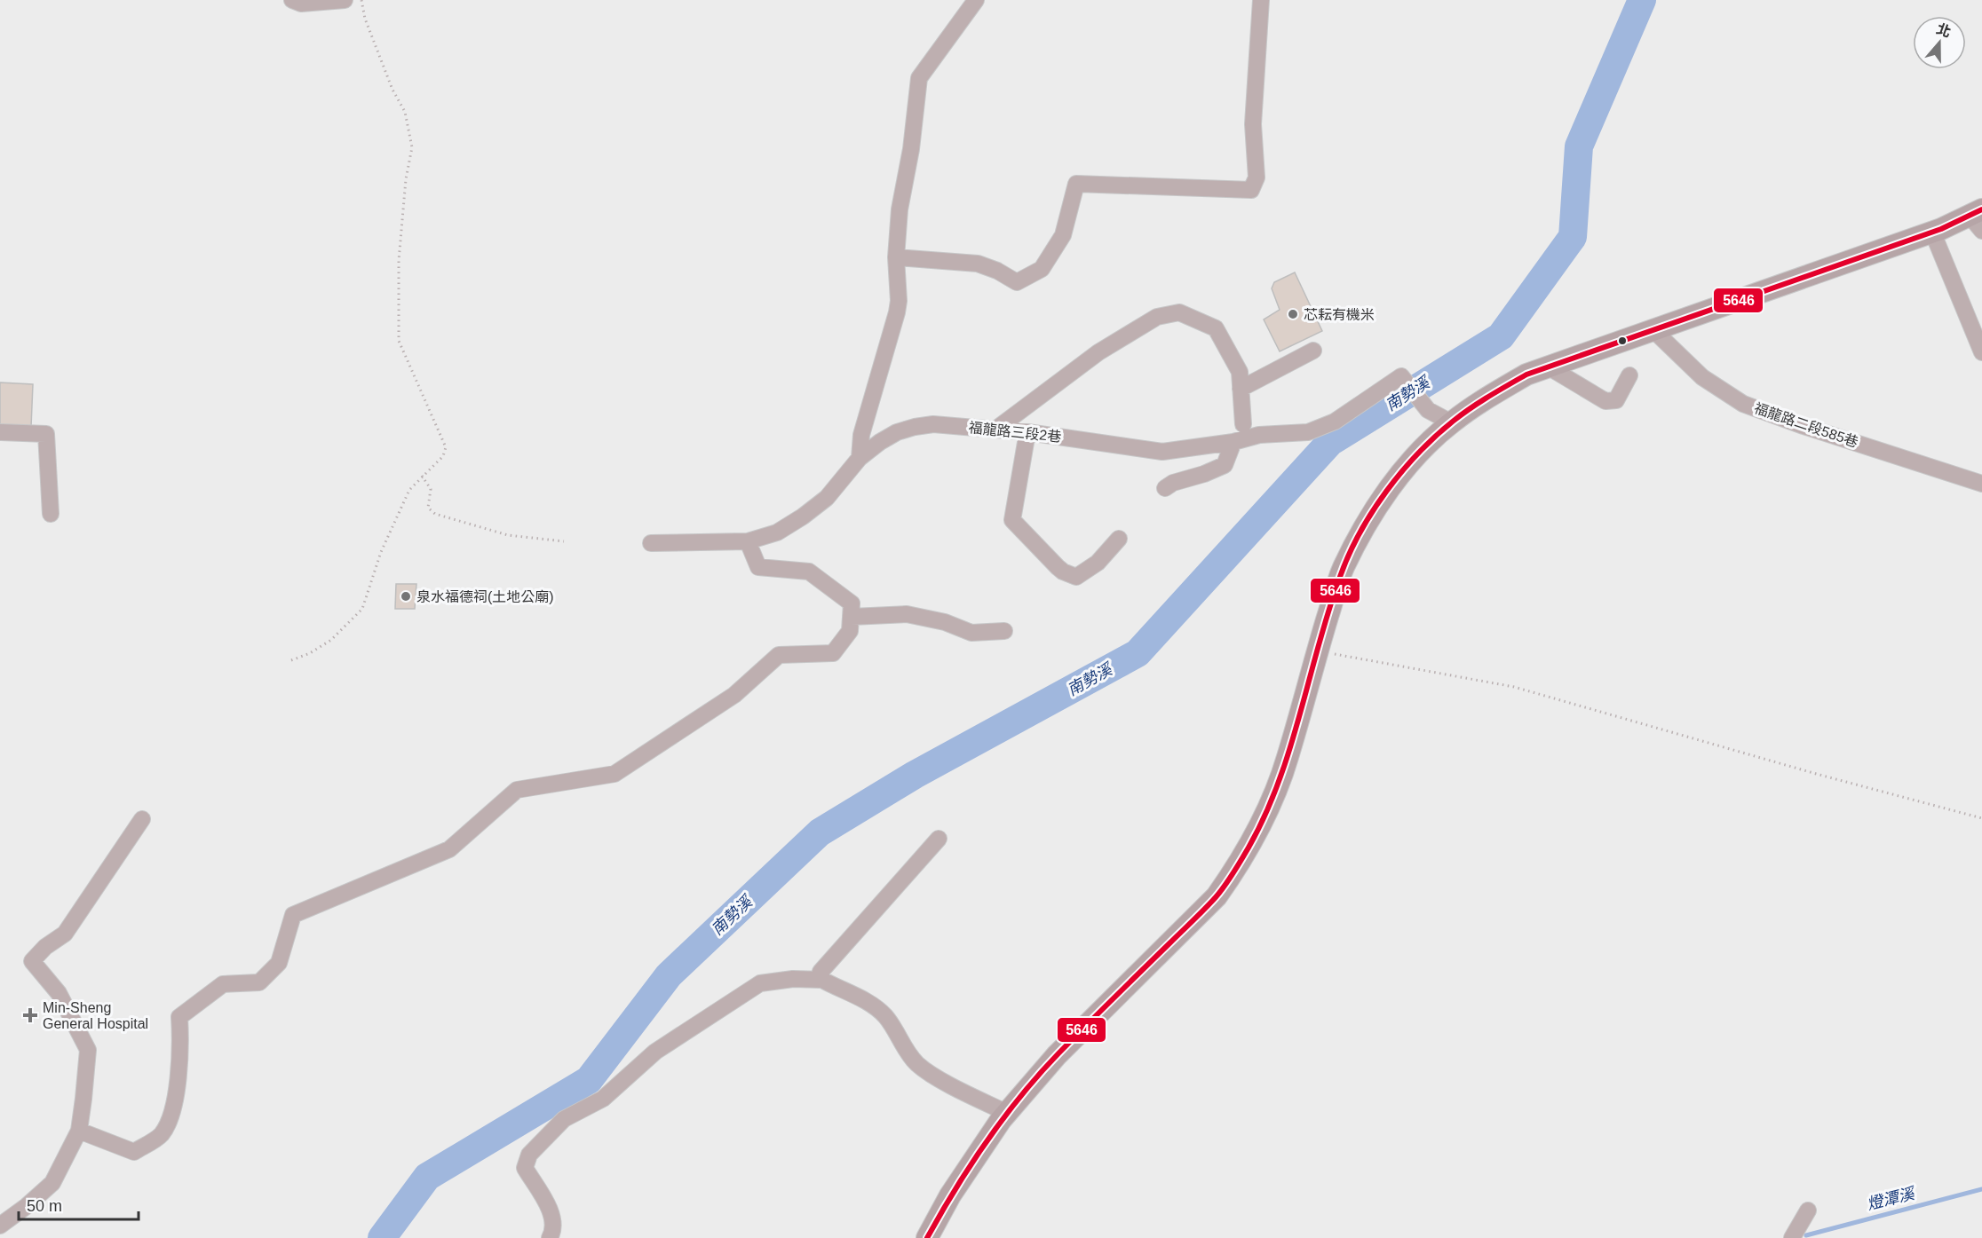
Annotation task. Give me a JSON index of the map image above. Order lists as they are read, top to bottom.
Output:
{
  "streets": {
    "street": ["福龍路二段585巷", "福龍路三段2巷"]
  },
  "water": ["南勢溪", "燈潭溪"],
  "places": {
    "other": ["芯耘有機米", "泉水福德祠(土地公廟)"],
    "health": ["Min-Sheng General Hospital"]
  },
  "lines": ["transit line 5646"],
  "scale_bar": "50 m",
  "north": "top"
}
